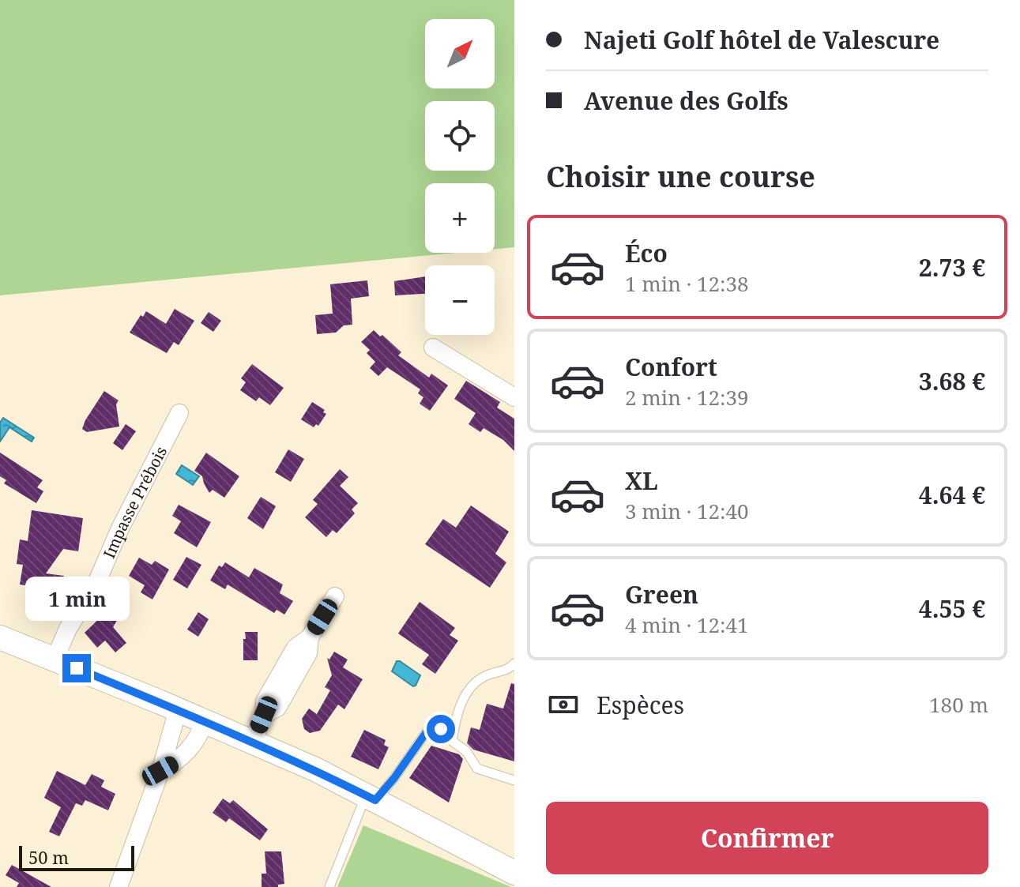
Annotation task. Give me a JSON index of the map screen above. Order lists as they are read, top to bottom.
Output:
{
  "streets": {
    "street": ["Impasse Prébois"]
  },
  "scale_bar": "50 m",
  "north": "top right",
  "page": {
    "banner": ["Najeti Golf hôtel de Valescure", "Avenue des Golfs"],
    "map_buttons": ["+", "−"],
    "heading": "Choisir une course",
    "list": [
      {
        "name": "Éco",
        "note": "1 min · 12:38",
        "value": "2.73 €"
      },
      {
        "name": "Confort",
        "note": "2 min · 12:39",
        "value": "3.68 €"
      },
      {
        "name": "XL",
        "note": "3 min · 12:40",
        "value": "4.64 €"
      },
      {
        "name": "Green",
        "note": "4 min · 12:41",
        "value": "4.55 €"
      }
    ],
    "bubble": "1 min",
    "pay": ["Espèces", "180 m"],
    "buttons": "Confirmer",
    "scale": "50 m"
  }
}
